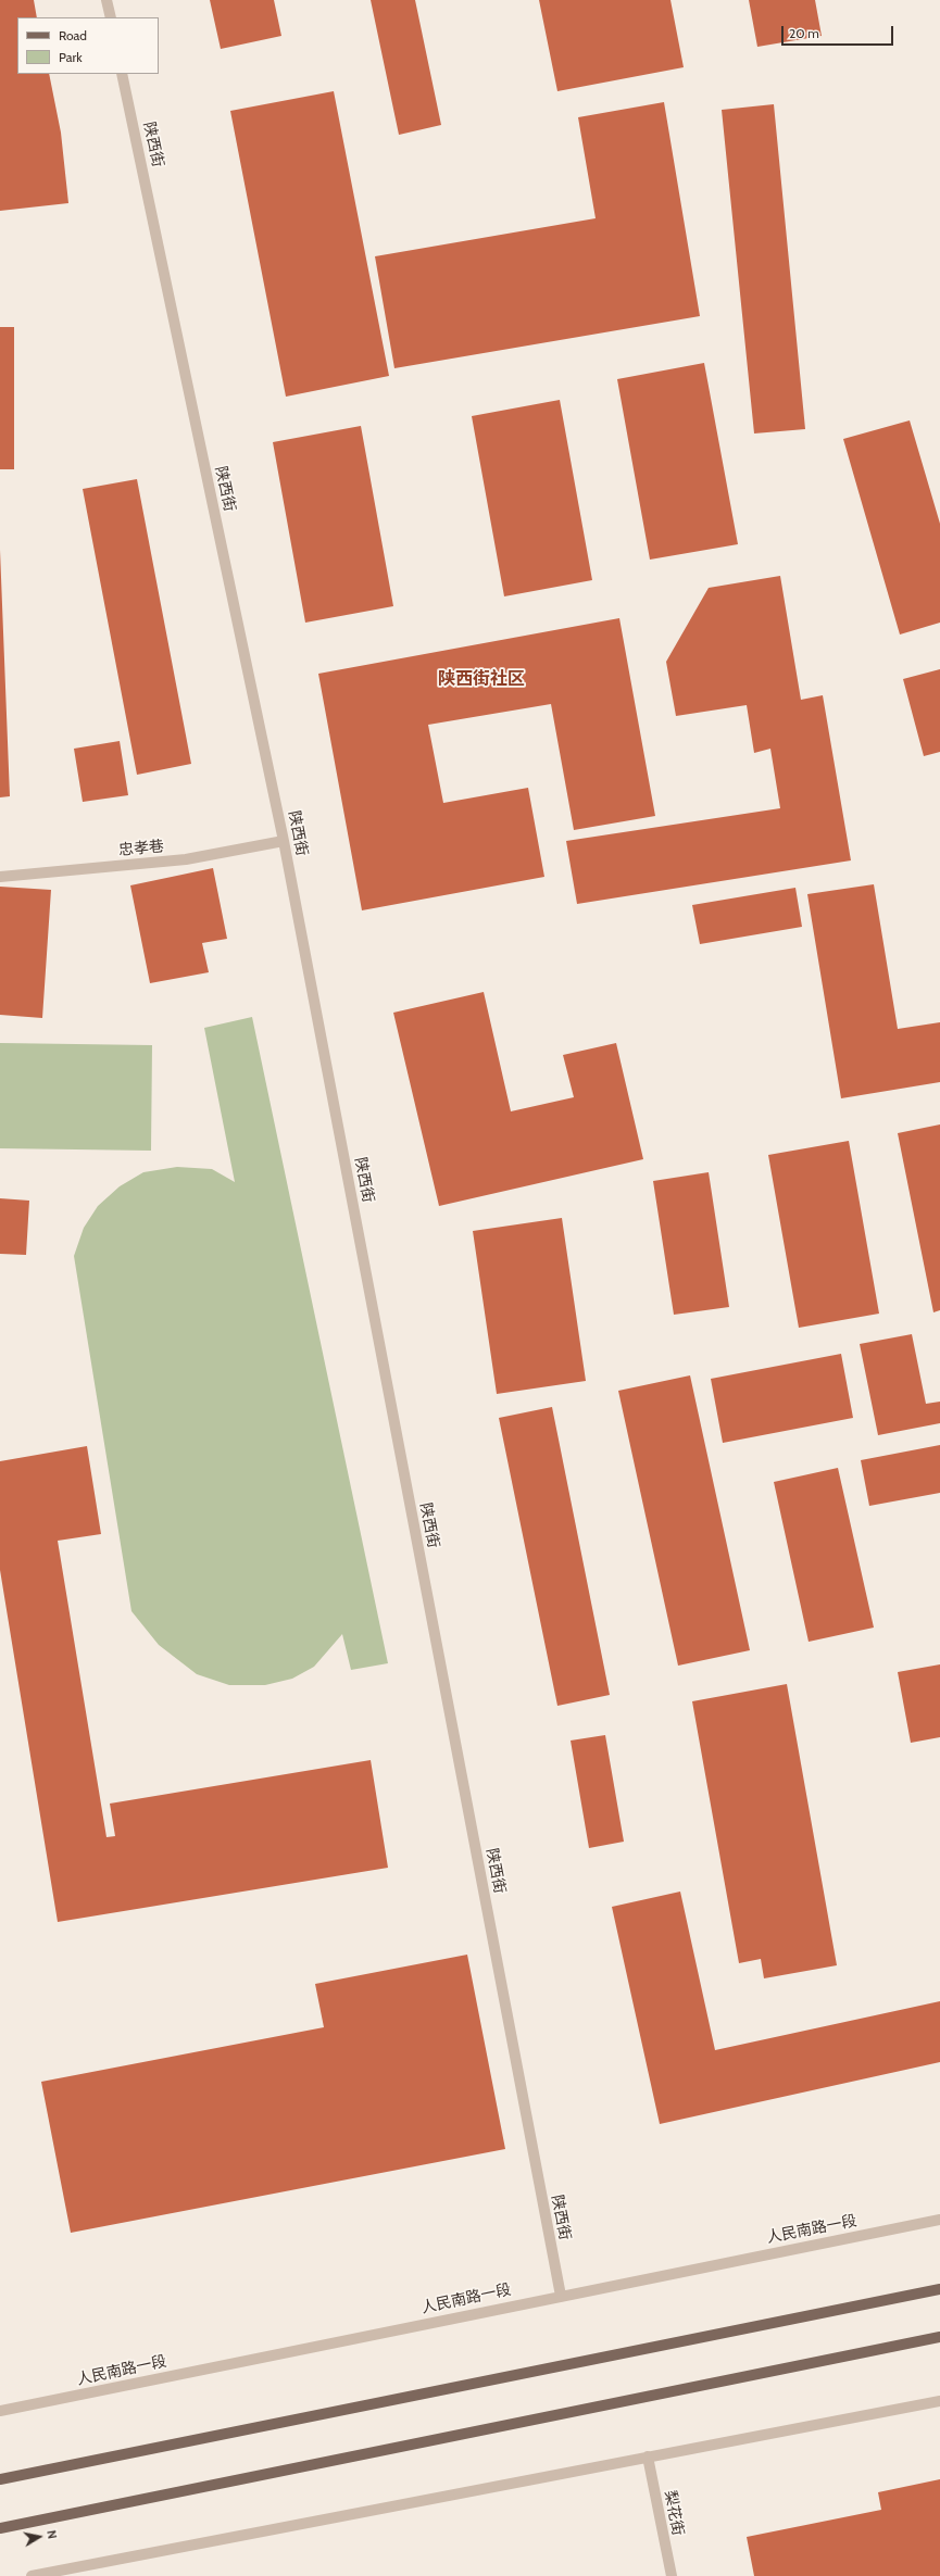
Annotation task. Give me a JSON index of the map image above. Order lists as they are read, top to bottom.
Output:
{
  "streets": {
    "street": [
      "陕西街",
      "忠孝巷",
      "人民南路一段",
      "梨花街"
    ]
  },
  "crossings": [
    ["陕西街", "忠孝巷"],
    ["陕西街", "人民南路一段"]
  ],
  "districts": ["陕西街社区"],
  "legend": ["Road", "Park"],
  "scale_bar": "20 m",
  "north": "right"
}
